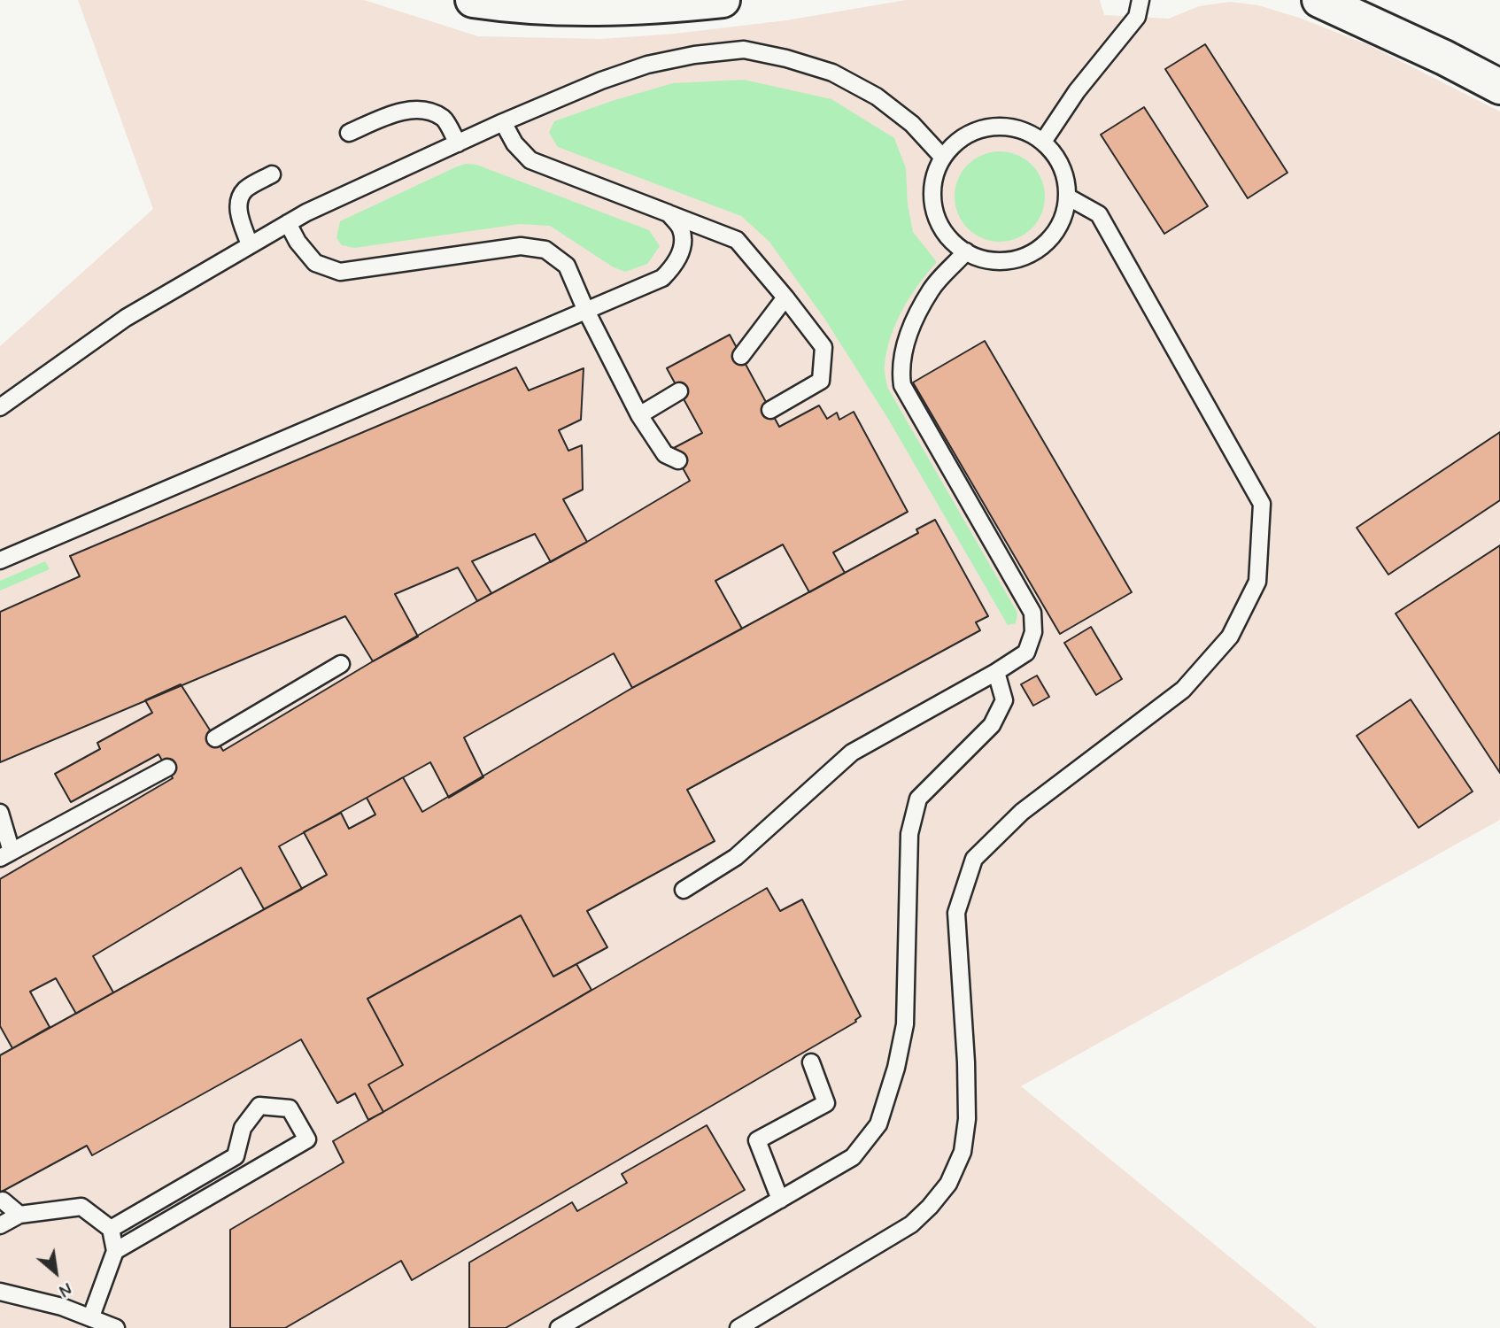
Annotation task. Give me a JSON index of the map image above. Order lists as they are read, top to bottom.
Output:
{
  "north": "bottom right"
}
